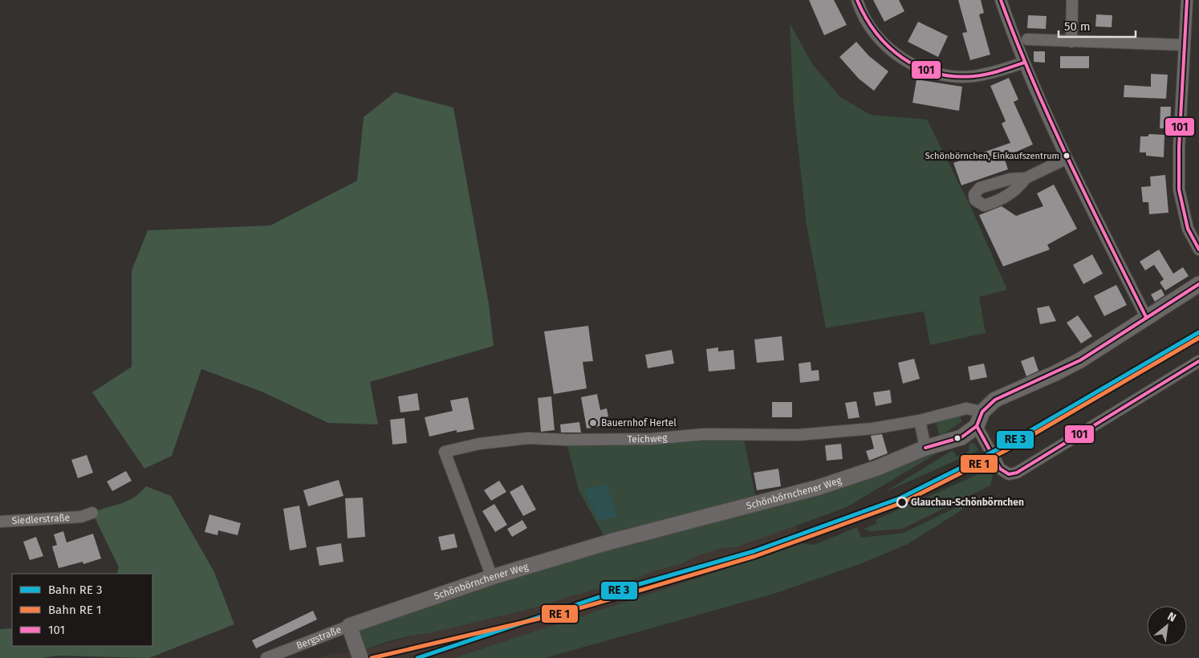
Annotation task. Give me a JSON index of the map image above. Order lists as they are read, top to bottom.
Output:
{
  "streets": {
    "street": [
      "Teichweg",
      "Schönbörnchener Weg",
      "Siedlerstraße",
      "Bergstraße"
    ]
  },
  "crossings": [
    ["Teichweg", "Schönbörnchener Weg"],
    ["Schönbörnchener Weg", "Bergstraße"]
  ],
  "places": ["Schönbörnchen, Einkaufszentrum", "Bauernhof Hertel", "Glauchau-Schönbörnchen"],
  "lines": ["transit line 101"],
  "legend": ["Bahn RE 3", "Bahn RE 1", "101"],
  "scale_bar": "50 m",
  "north": "top right"
}
